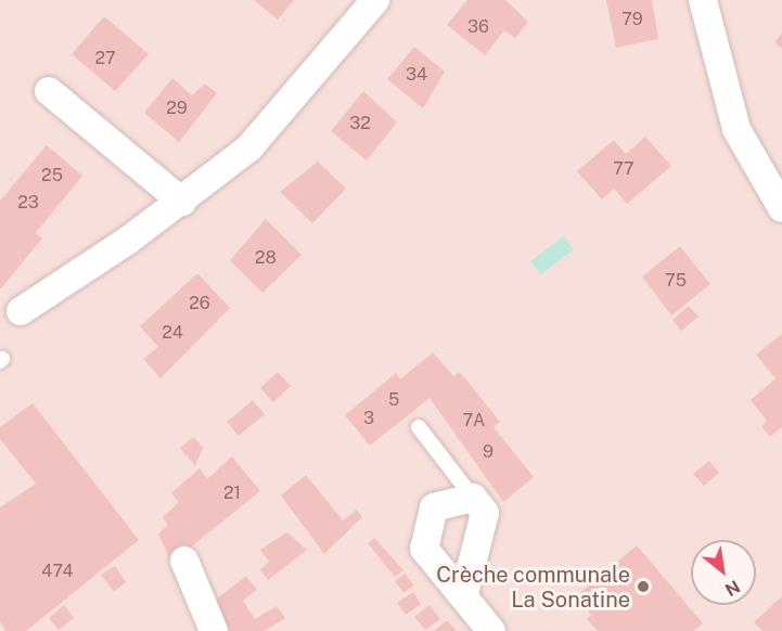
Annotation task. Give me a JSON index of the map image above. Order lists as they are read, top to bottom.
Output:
{
  "places": ["Crèche communale La Sonatine"],
  "house_numbers": [
    "79",
    "36",
    "27",
    "34",
    "29",
    "32",
    "77",
    "25",
    "23",
    "28",
    "75",
    "26",
    "24",
    "5",
    "3",
    "7A",
    "9",
    "21",
    "474"
  ],
  "north": "bottom right"
}
